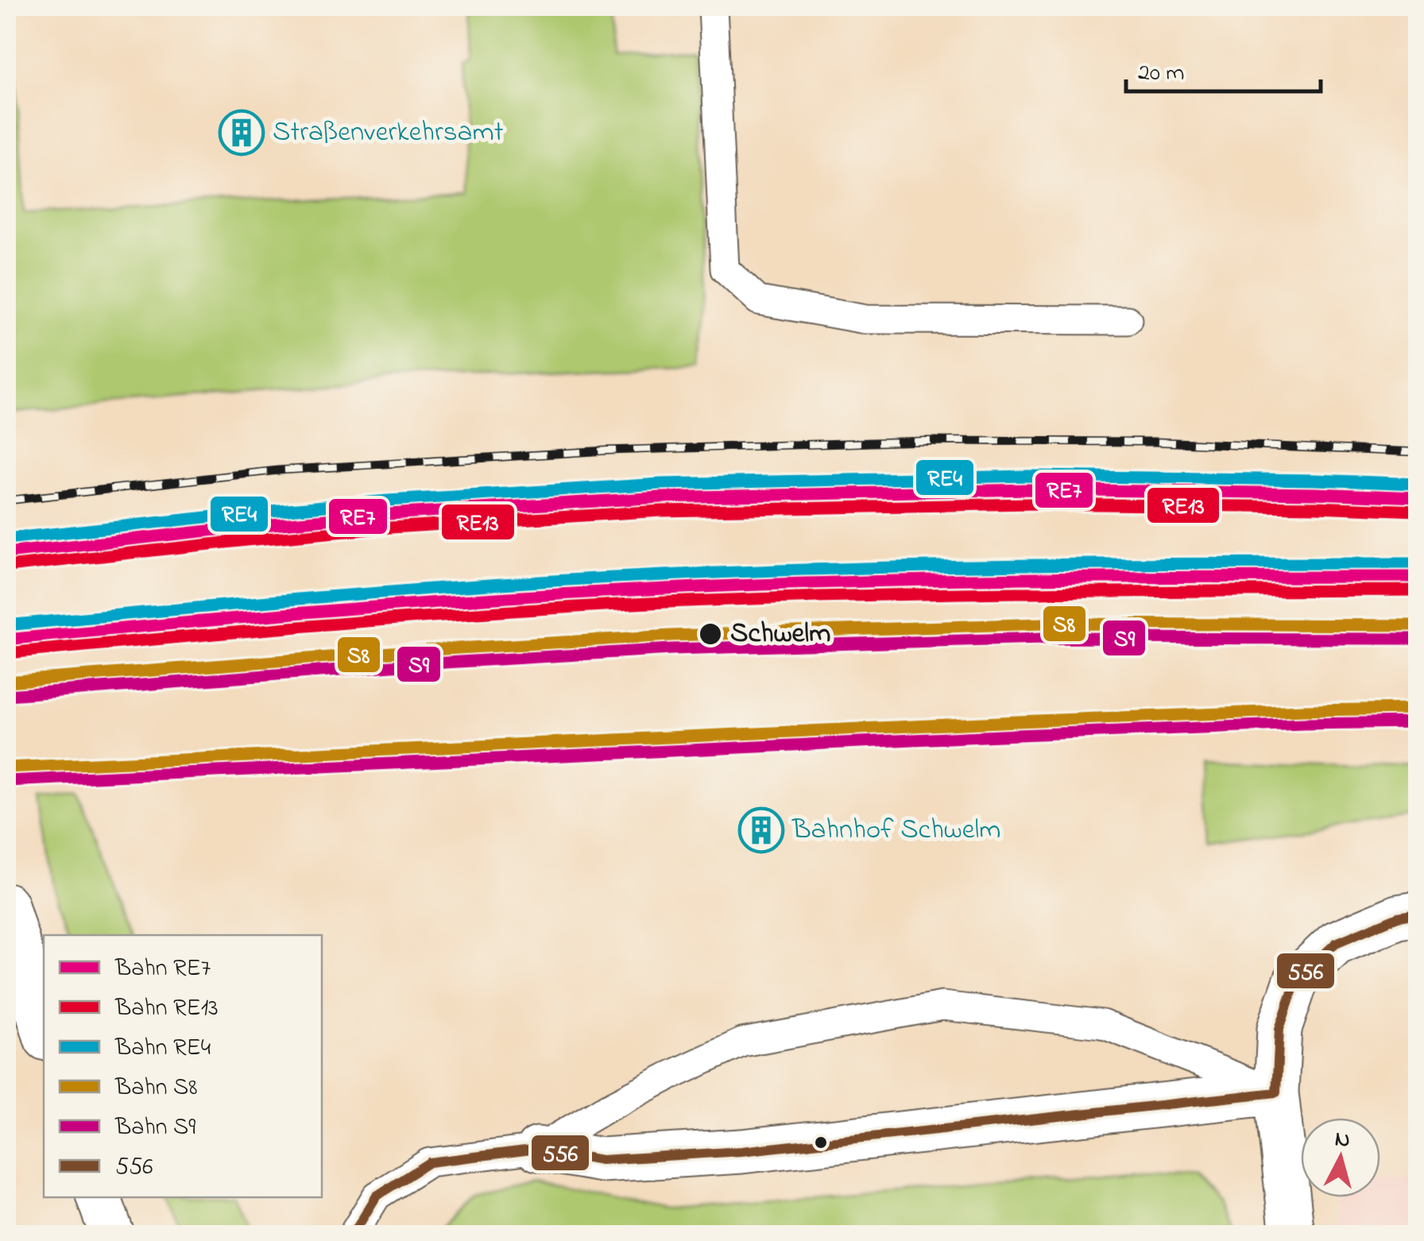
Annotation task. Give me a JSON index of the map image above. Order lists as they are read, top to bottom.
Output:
{
  "places": {
    "building": ["Straßenverkehrsamt", "Bahnhof Schwelm"],
    "other": ["Schwelm"]
  },
  "lines": [
    "rail line RE4",
    "rail line RE7",
    "rail line RE13",
    "rail line S8",
    "rail line S9",
    "transit line 556"
  ],
  "legend": [
    "Bahn RE7",
    "Bahn RE13",
    "Bahn RE4",
    "Bahn S8",
    "Bahn S9",
    "556"
  ],
  "scale_bar": "20 m",
  "north": "top"
}
